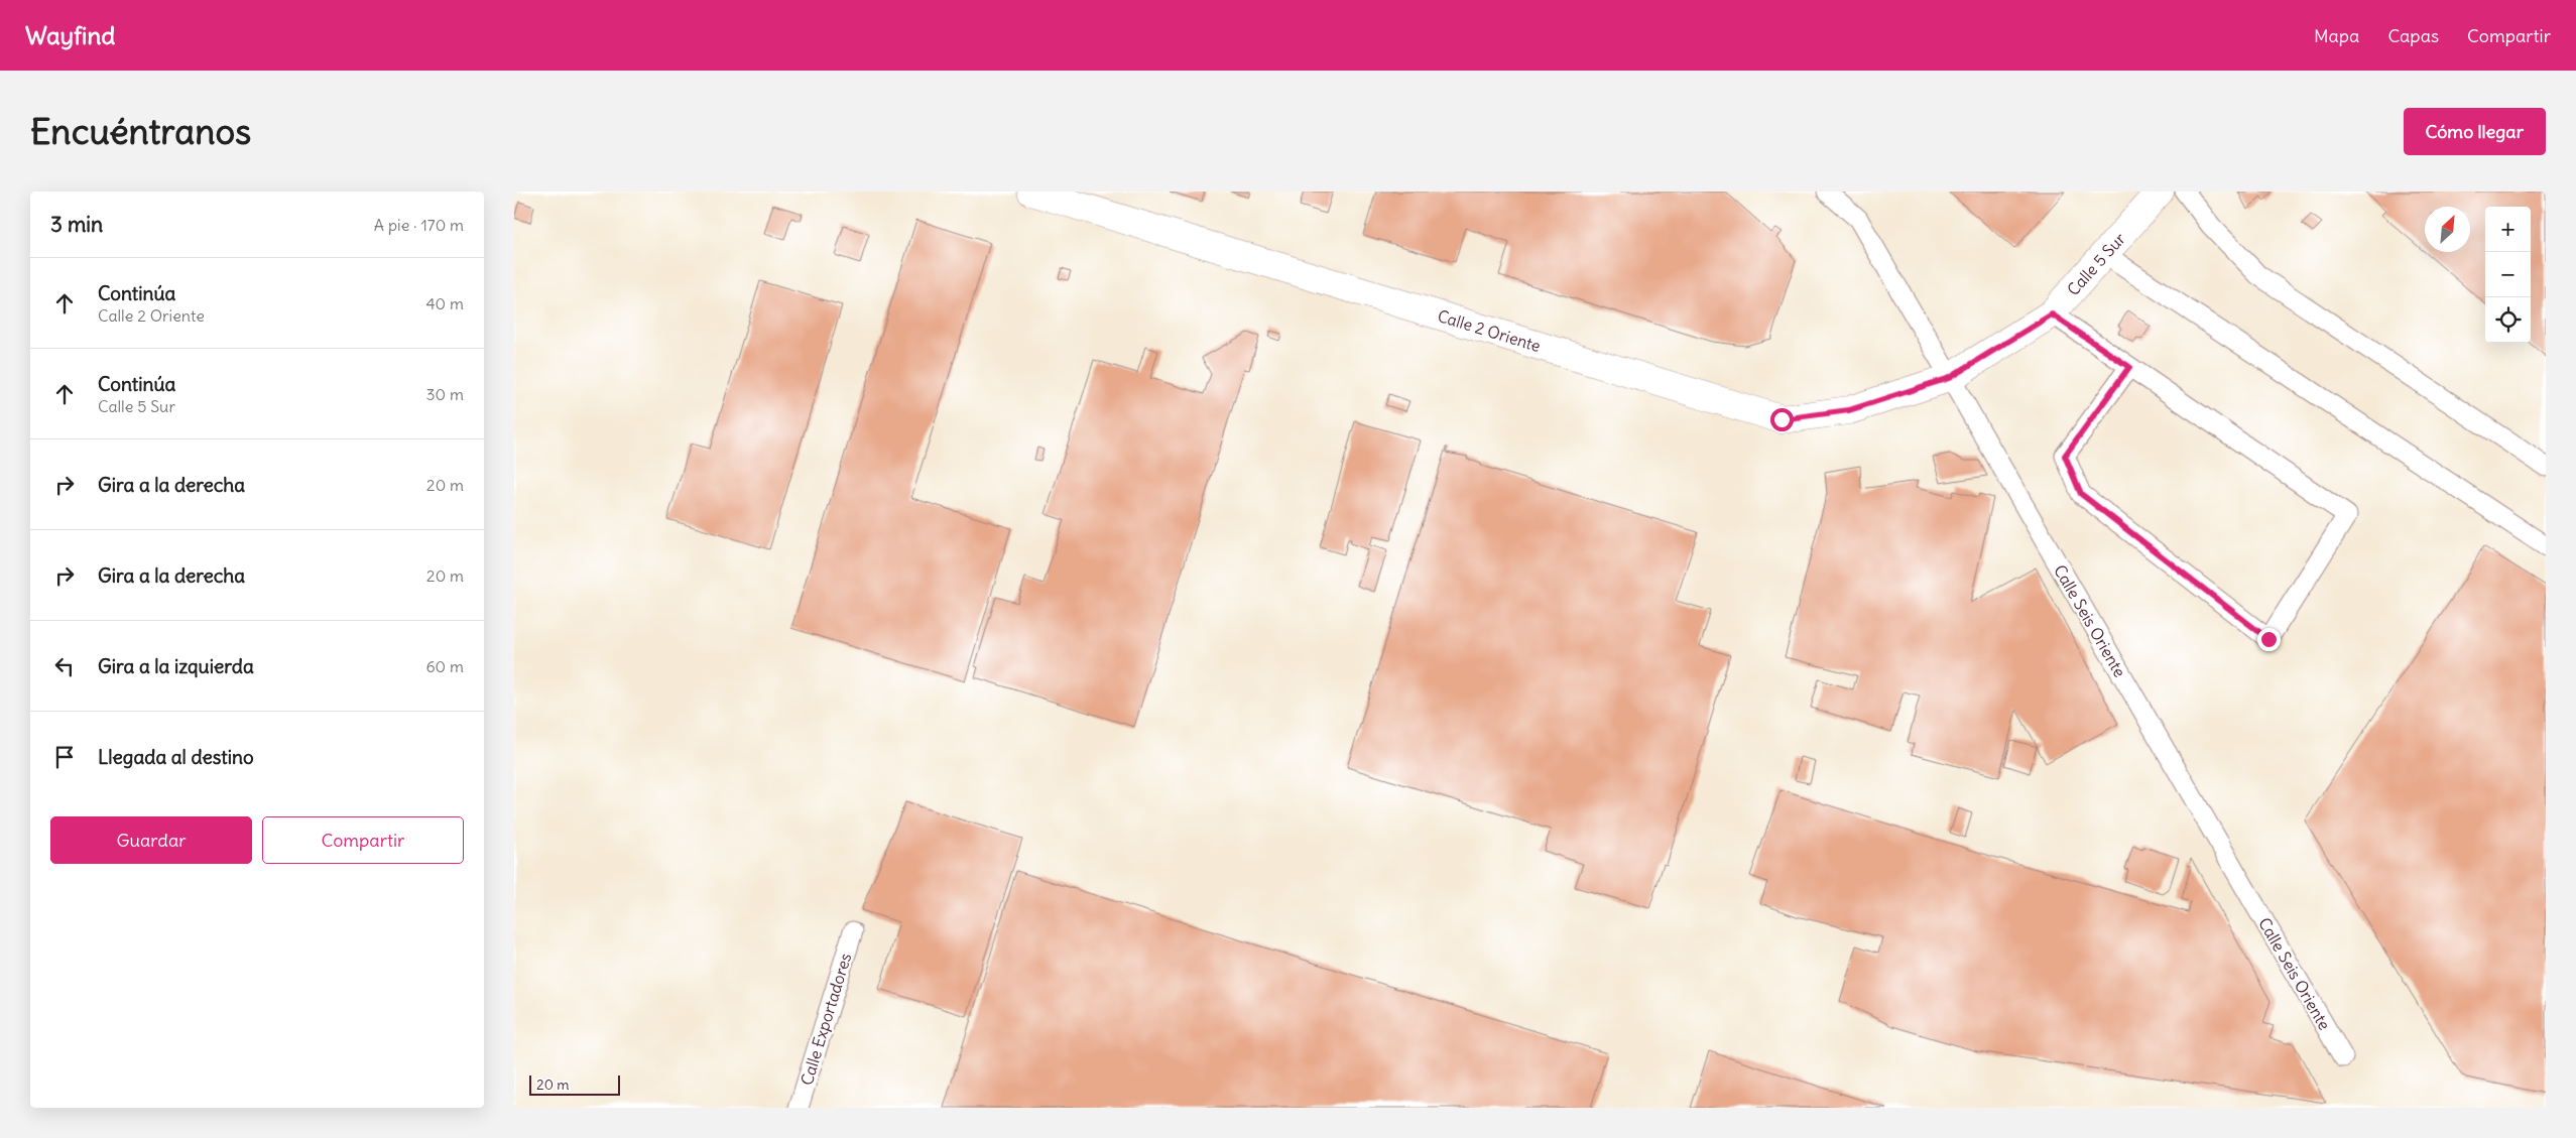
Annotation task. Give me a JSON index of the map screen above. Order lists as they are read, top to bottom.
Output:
{
  "streets": {
    "street": ["Calle 5 Sur", "Calle 2 Oriente"],
    "lane": ["Calle Seis Oriente", "Calle Exportadores"]
  },
  "crossings": [
    ["Calle 5 Sur", "Calle 2 Oriente"],
    ["Calle 5 Sur", "Calle Seis Oriente"],
    ["Calle 2 Oriente", "Calle Seis Oriente"]
  ],
  "scale_bar": "20 m",
  "north": "top right",
  "page": {
    "header": "Wayfind",
    "nav": ["Mapa", "Capas", "Compartir"],
    "buttons": [
      "Cómo llegar",
      ["Guardar", "Compartir"]
    ],
    "title": "Encuéntranos",
    "heading": ["3 min", "A pie · 170 m"],
    "map_buttons": ["+", "−"],
    "list": [
      ["Continúa", "Calle 2 Oriente", "40 m"],
      ["Continúa", "Calle 5 Sur", "30 m"],
      ["Gira a la derecha", "20 m"],
      ["Gira a la derecha", "20 m"],
      ["Gira a la izquierda", "60 m"],
      "Llegada al destino"
    ],
    "scale": "20 m"
  }
}
